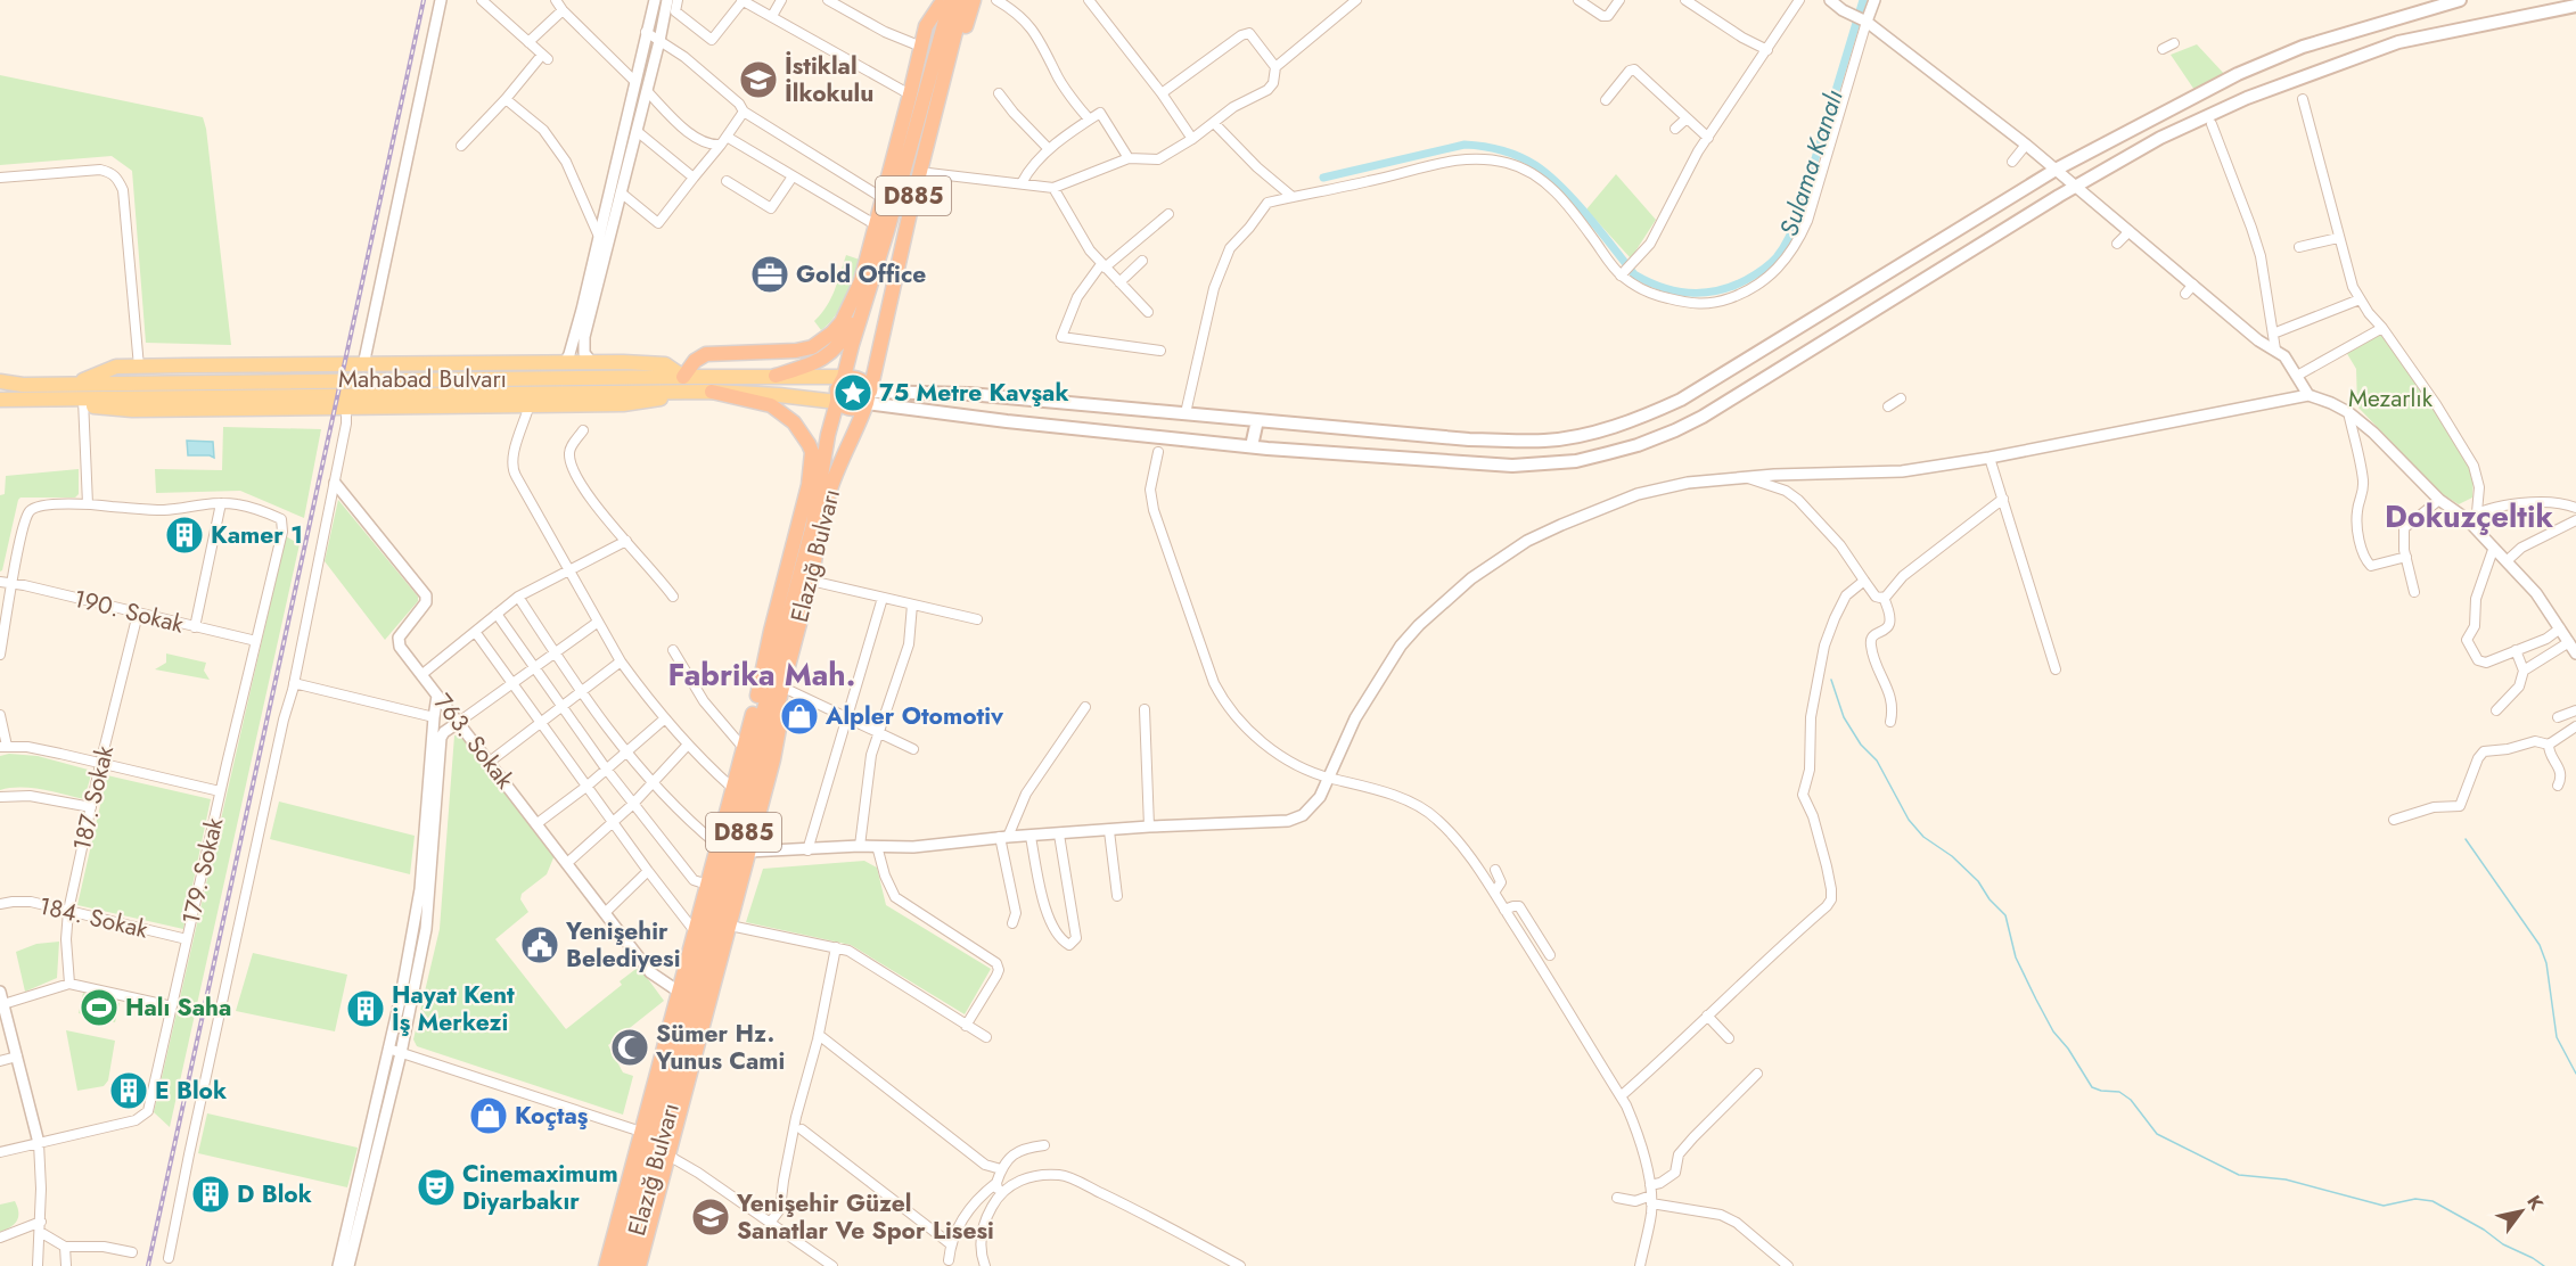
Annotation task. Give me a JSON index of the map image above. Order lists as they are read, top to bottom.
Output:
{
  "streets": {
    "highway": ["D885", "Elazığ Bulvarı"],
    "main road": ["Mahabad Bulvarı"],
    "street": [
      "190. Sokak",
      "763. Sokak",
      "187. Sokak",
      "179. Sokak",
      "184. Sokak"
    ]
  },
  "crossings": [
    ["Mahabad Bulvarı", "Elazığ Bulvarı"],
    ["190. Sokak", "187. Sokak"],
    ["190. Sokak", "179. Sokak"],
    ["187. Sokak", "184. Sokak"],
    ["179. Sokak", "184. Sokak"]
  ],
  "districts": ["Dokuzçeltik", "Fabrika Mah."],
  "water": ["Sulama Kanalı"],
  "parks": ["Mezarlık"],
  "places": {
    "school or university": ["İstiklal İlkokulu", "Yenişehir Güzel Sanatlar Ve Spor Lisesi"],
    "office": ["Gold Office"],
    "place": ["75 Metre Kavşak"],
    "building": [
      "Kamer 1",
      "Hayat Kent İş Merkezi",
      "E Blok",
      "D Blok"
    ],
    "shop": ["Alpler Otomotiv", "Koçtaş"],
    "public building": ["Yenişehir Belediyesi"],
    "sports": ["Halı Saha"],
    "mosque": ["Sümer Hz. Yunus Cami"],
    "theatre": ["Cinemaximum Diyarbakır"]
  },
  "north": "top right"
}
